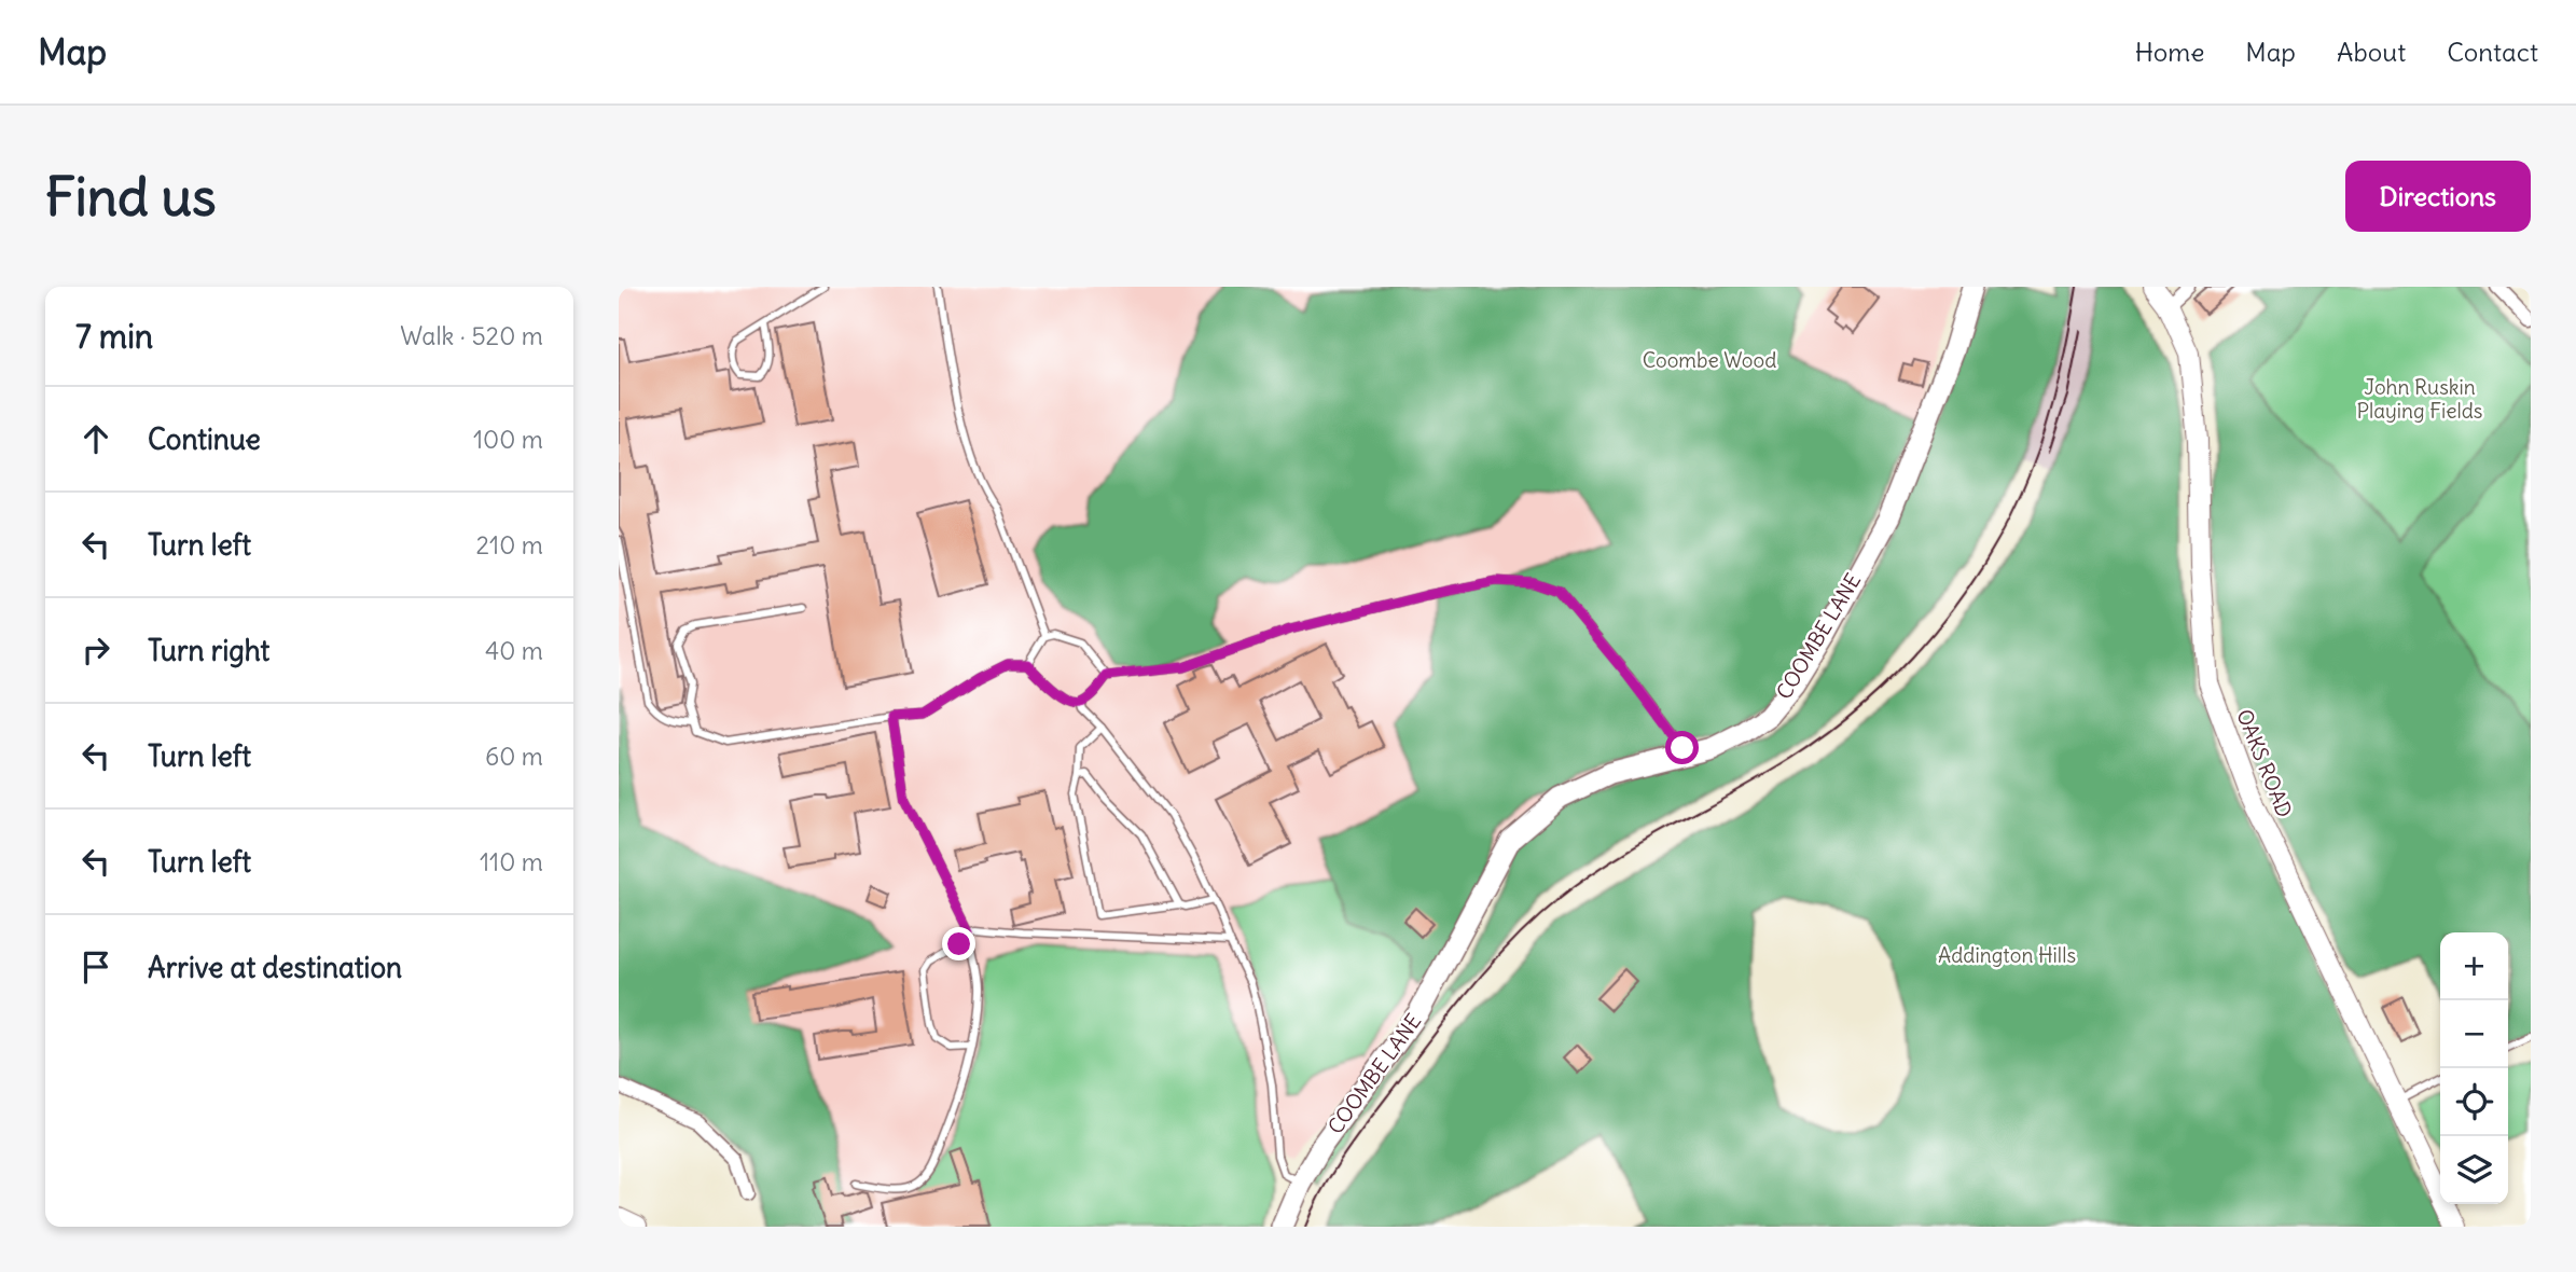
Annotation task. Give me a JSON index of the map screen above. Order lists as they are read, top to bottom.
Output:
{
  "streets": {
    "main road": ["COOMBE LANE"],
    "street": ["OAKS ROAD"]
  },
  "parks": ["Coombe Wood", "John Ruskin Playing Fields", "Addington Hills"],
  "page": {
    "header": "Map",
    "nav": [
      "Home",
      "Map",
      "About",
      "Contact"
    ],
    "buttons": "Directions",
    "title": "Find us",
    "heading": ["7 min", "Walk · 520 m"],
    "list": [
      ["Continue", "100 m"],
      ["Turn left", "210 m"],
      ["Turn right", "40 m"],
      ["Turn left", "60 m"],
      ["Turn left", "110 m"],
      "Arrive at destination"
    ],
    "map_buttons": ["+", "−"]
  }
}
